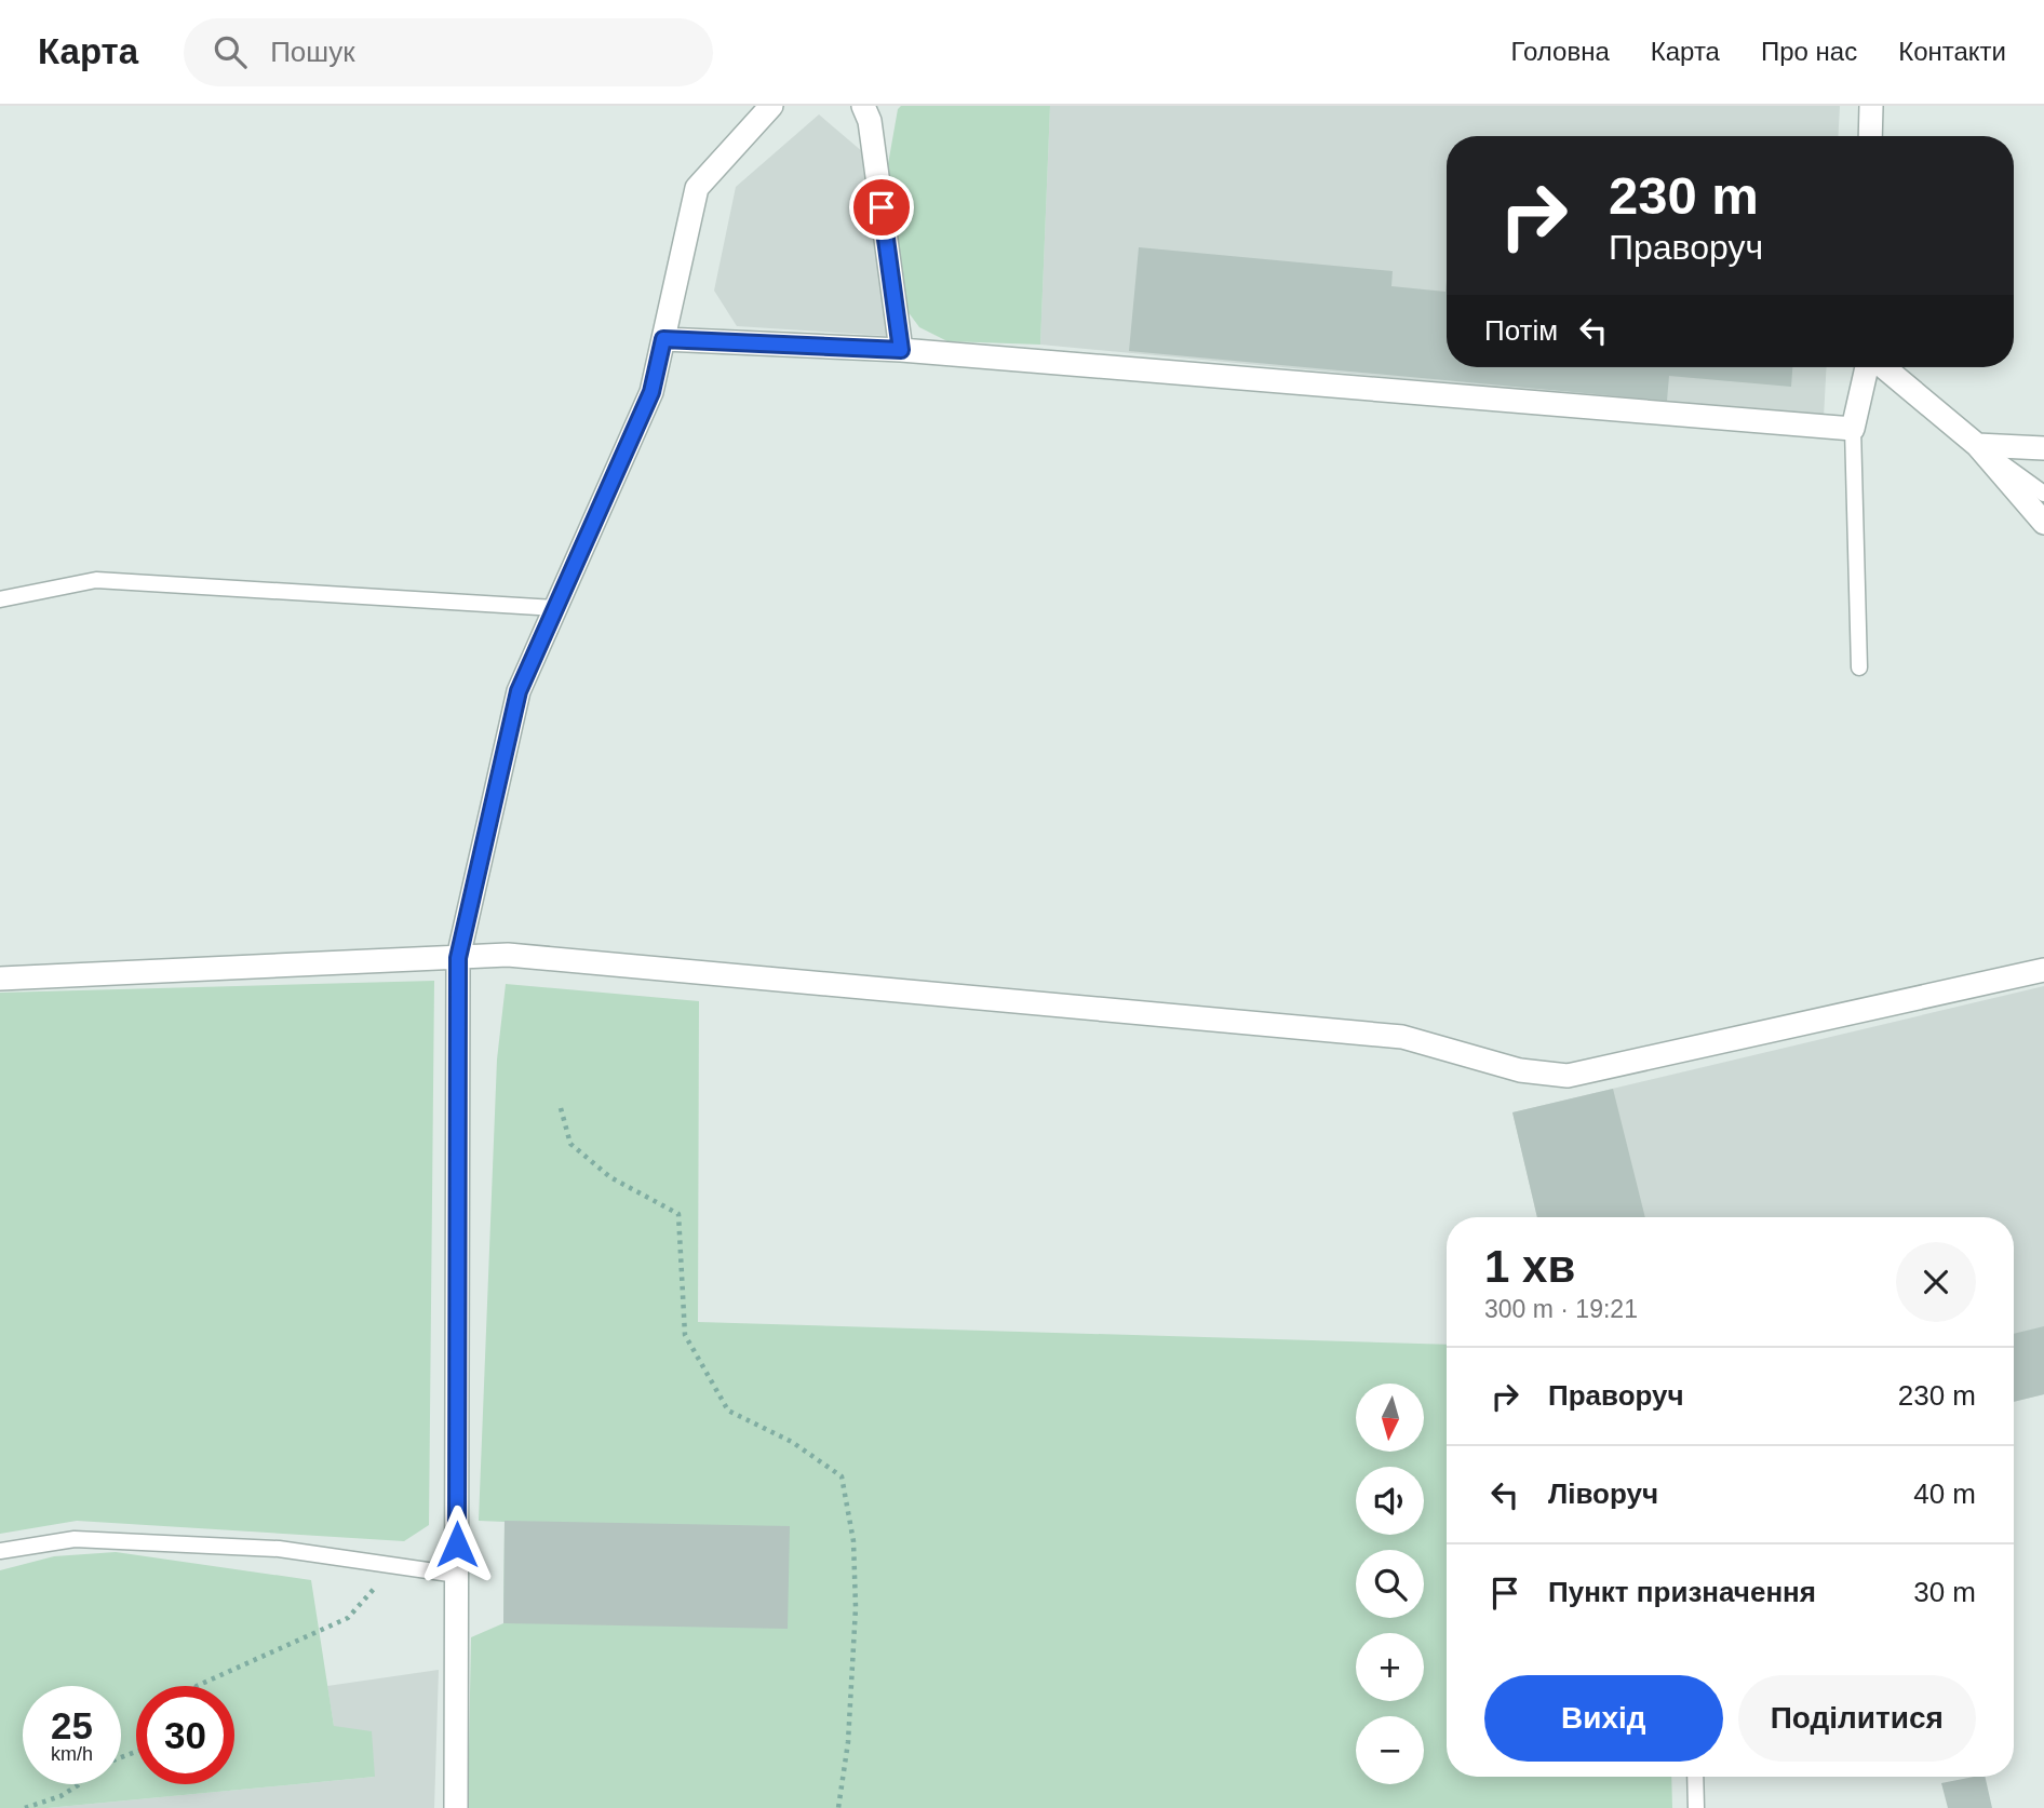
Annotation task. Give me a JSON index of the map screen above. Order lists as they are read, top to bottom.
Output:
{
  "north": "bottom",
  "page": {
    "header": "Карта",
    "search": "Пошук",
    "nav": [
      "Головна",
      "Карта",
      "Про нас",
      "Контакти"
    ],
    "turn": ["230 m", "Праворуч"],
    "then": "Потім",
    "heading": ["1 хв", "300 m · 19:21"],
    "list": [
      {
        "name": "Праворуч",
        "value": "230 m"
      },
      {
        "name": "Ліворуч",
        "value": "40 m"
      },
      {
        "name": "Пункт призначення",
        "value": "30 m"
      }
    ],
    "map_buttons": ["+", "−"],
    "buttons": ["Вихід", "Поділитися"],
    "speed": "25 km/h",
    "limit": "30"
  }
}
